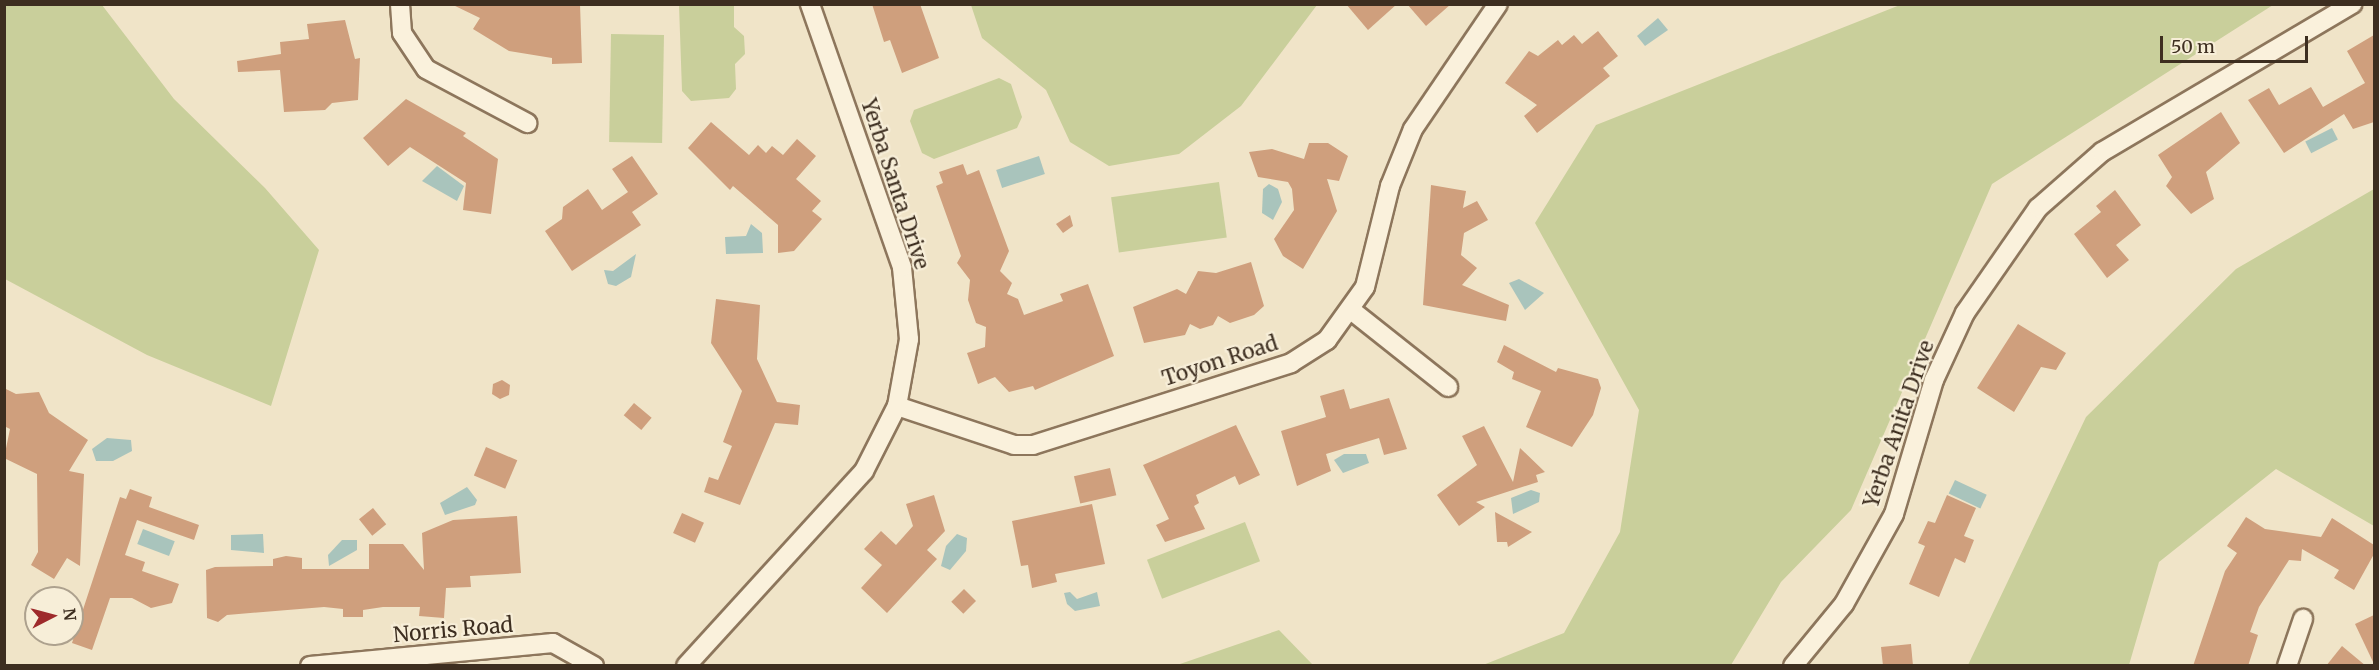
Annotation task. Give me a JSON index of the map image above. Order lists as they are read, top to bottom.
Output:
{
  "streets": {
    "street": [
      "Yerba Santa Drive",
      "Toyon Road",
      "Yerba Anita Drive",
      "Norris Road"
    ]
  },
  "crossings": [
    ["Yerba Santa Drive", "Toyon Road"]
  ],
  "scale_bar": "50 m",
  "north": "right"
}
